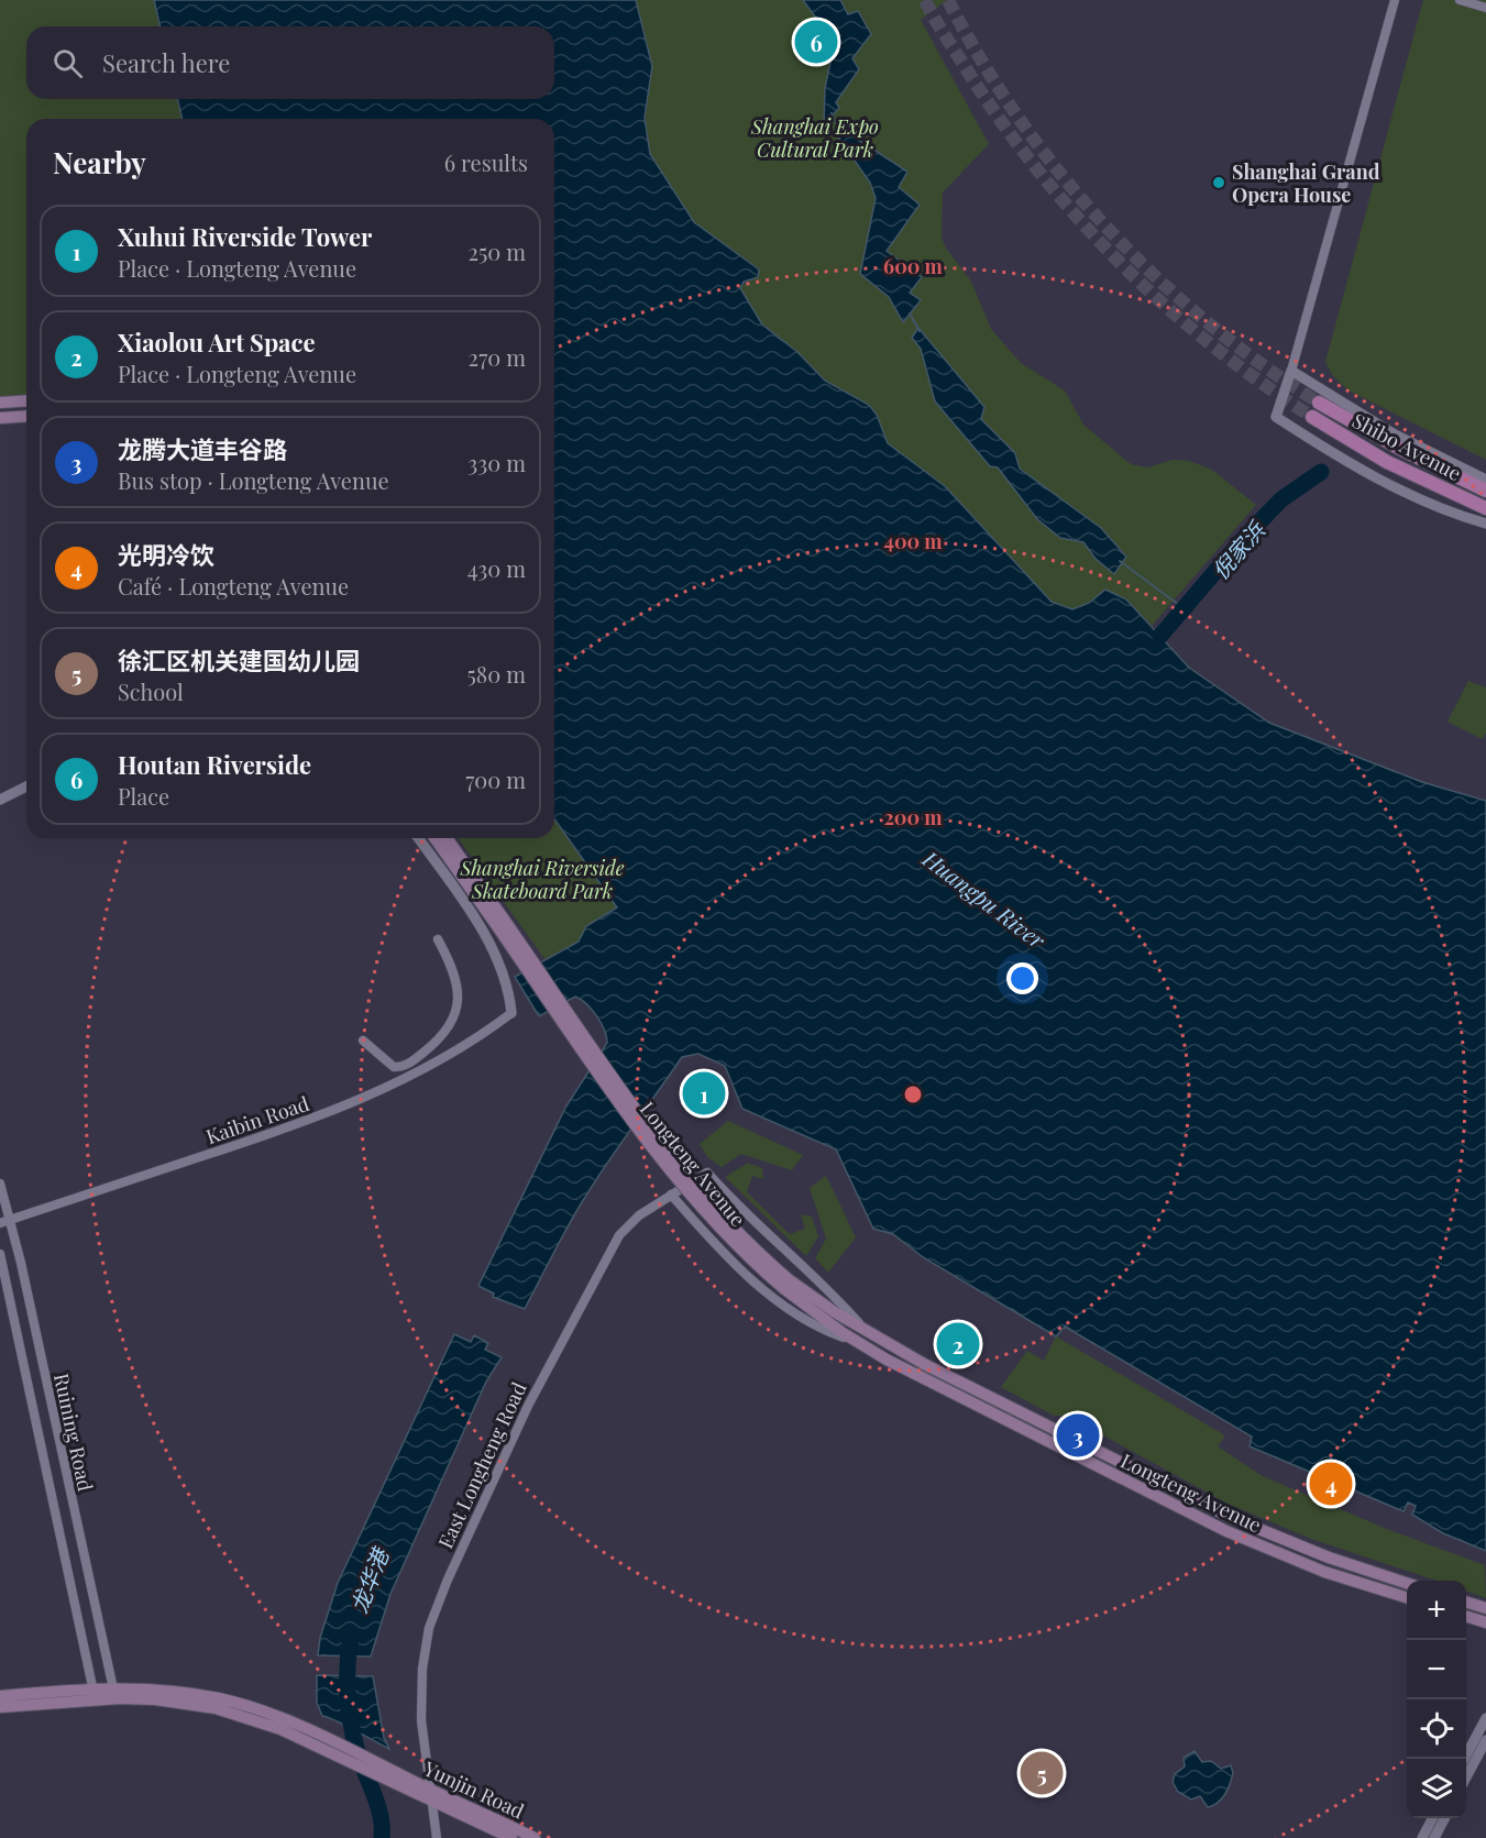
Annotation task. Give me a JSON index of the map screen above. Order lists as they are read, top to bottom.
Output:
{
  "streets": {
    "main road": ["Shibo Avenue", "Longteng Avenue", "Yunjin Road"],
    "street": ["Kaibin Road", "Ruining Road", "East Longheng Road"]
  },
  "crossings": [
    ["Kaibin Road", "Ruining Road"],
    ["Longteng Avenue", "East Longheng Road"],
    ["Ruining Road", "Yunjin Road"],
    ["East Longheng Road", "Yunjin Road"]
  ],
  "water": ["倪家浜", "Huangpu River", "龙华港"],
  "parks": ["Shanghai Expo Cultural Park", "Shanghai Riverside Skateboard Park"],
  "places": ["Shanghai Grand Opera House"],
  "page": {
    "pins": [
      "6",
      "1",
      "2",
      "3",
      "4",
      "5"
    ],
    "search": "Search here",
    "heading": ["Nearby", "6 results"],
    "list": [
      {
        "mark": "1",
        "name": "Xuhui Riverside Tower",
        "note": "Place · Longteng Avenue",
        "value": "250 m"
      },
      {
        "mark": "2",
        "name": "Xiaolou Art Space",
        "note": "Place · Longteng Avenue",
        "value": "270 m"
      },
      {
        "mark": "3",
        "name": "龙腾大道丰谷路",
        "note": "Bus stop · Longteng Avenue",
        "value": "330 m"
      },
      {
        "mark": "4",
        "name": "光明冷饮",
        "note": "Café · Longteng Avenue",
        "value": "430 m"
      },
      {
        "mark": "5",
        "name": "徐汇区机关建国幼儿园",
        "note": "School",
        "value": "580 m"
      },
      {
        "mark": "6",
        "name": "Houtan Riverside",
        "note": "Place",
        "value": "700 m"
      }
    ],
    "map_buttons": ["+", "−"]
  },
  "rings": ["600 m", "400 m", "200 m"]
}
